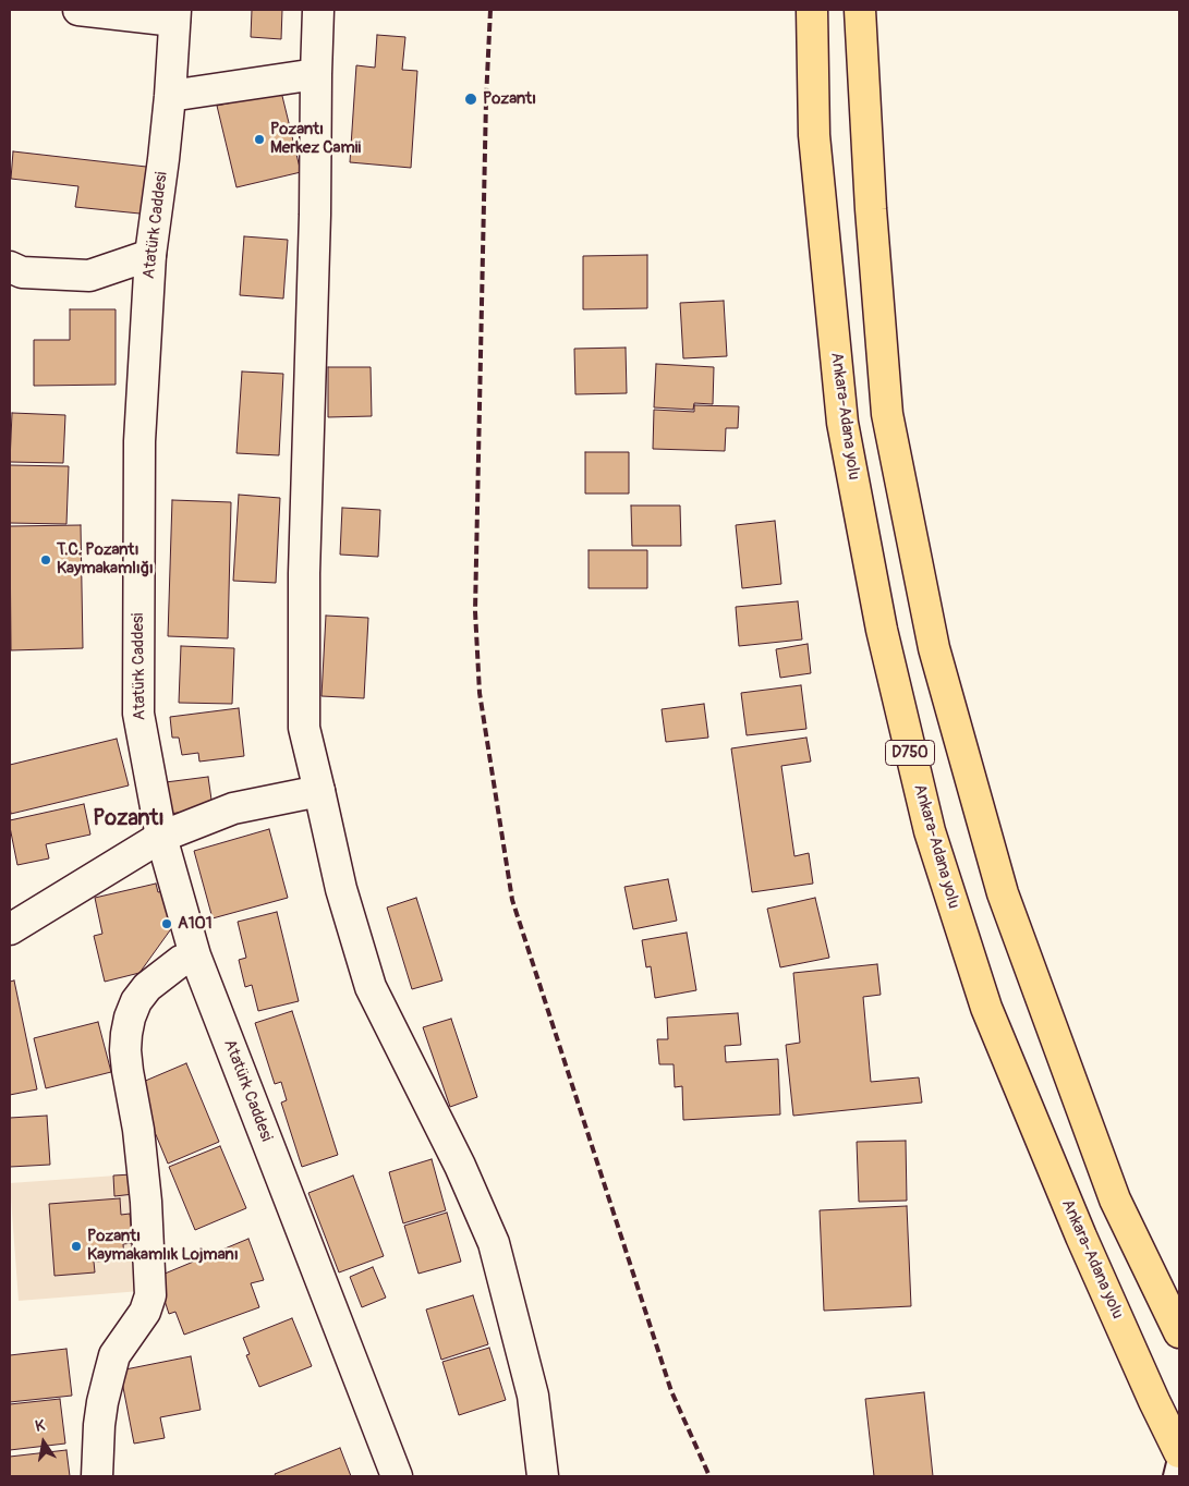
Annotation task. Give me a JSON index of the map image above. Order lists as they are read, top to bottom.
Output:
{
  "streets": {
    "highway": ["Ankara-Adana yolu", "D750"],
    "main road": ["Atatürk Caddesi"]
  },
  "districts": ["Pozantı"],
  "places": [
    "Pozantı",
    "Pozantı Merkez Camii",
    "T.C. Pozantı Kaymakamlığı",
    "A101",
    "Pozantı Kaymakamlık Lojmanı"
  ],
  "north": "top"
}
